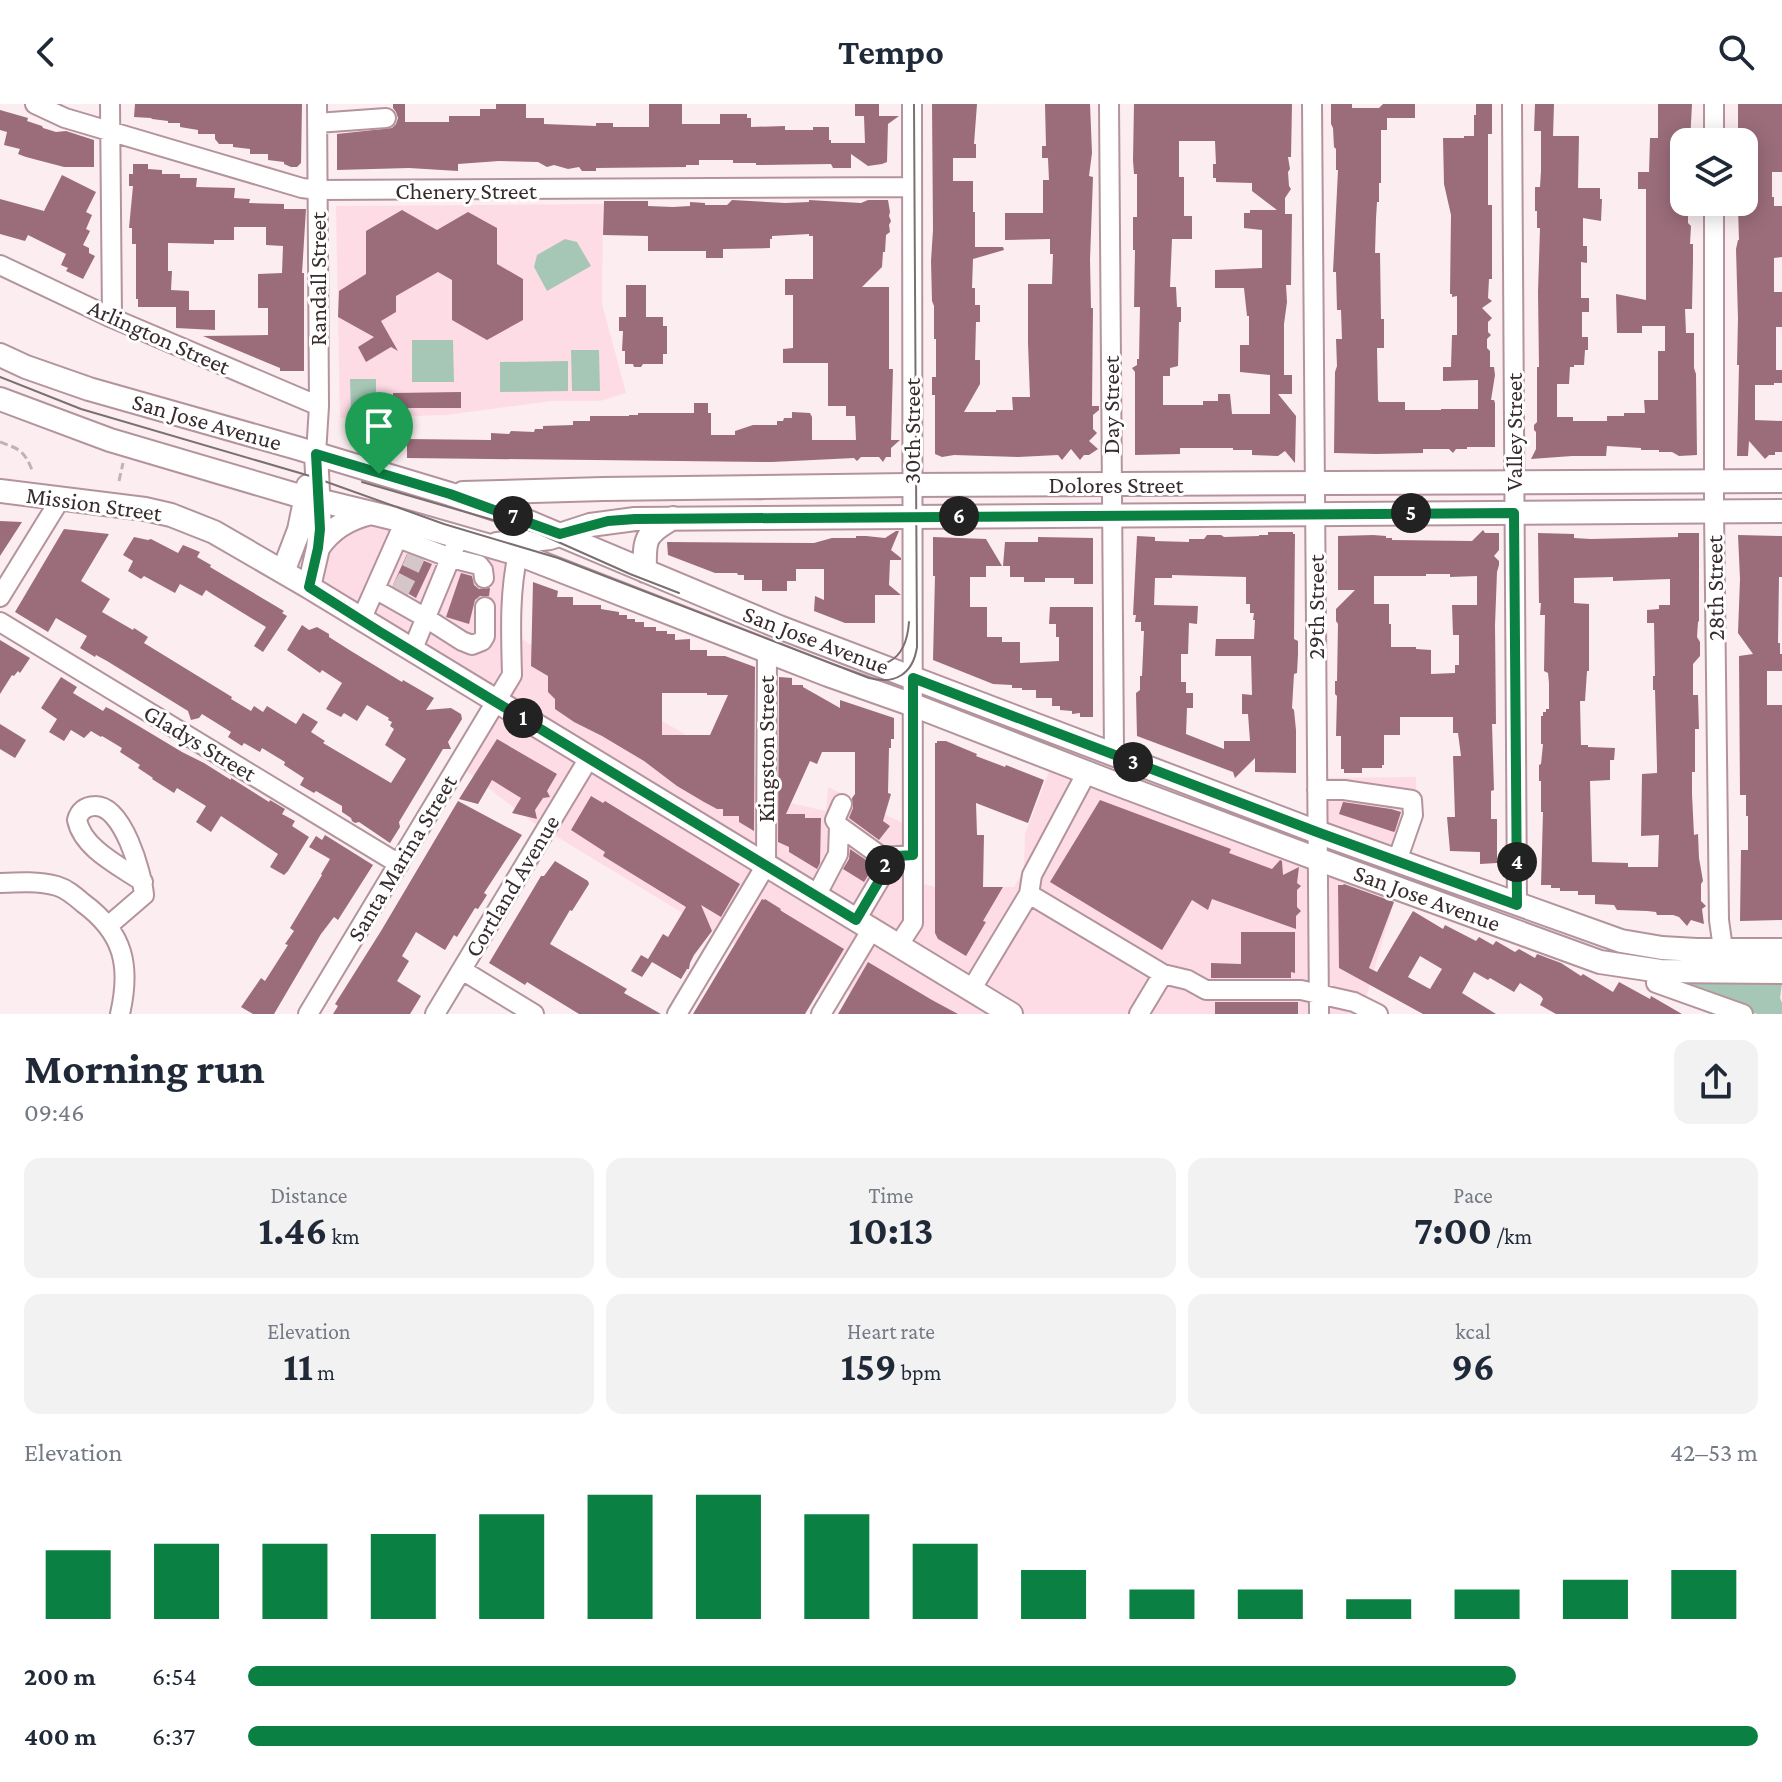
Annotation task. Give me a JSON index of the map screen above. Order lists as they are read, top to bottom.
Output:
{
  "streets": {
    "main road": [
      "Randall Street",
      "San Jose Avenue",
      "Dolores Street",
      "Mission Street"
    ],
    "street": [
      "Chenery Street",
      "Arlington Street",
      "Day Street",
      "30th Street",
      "Valley Street",
      "28th Street",
      "29th Street",
      "Gladys Street",
      "Kingston Street",
      "Santa Marina Street",
      "Cortland Avenue"
    ]
  },
  "crossings": [
    ["Chenery Street", "Randall Street"],
    ["Chenery Street", "30th Street"],
    ["Randall Street", "Arlington Street"],
    ["Randall Street", "San Jose Avenue"],
    ["Randall Street", "Mission Street"],
    ["Day Street", "San Jose Avenue"],
    ["Day Street", "Dolores Street"],
    ["San Jose Avenue", "30th Street"],
    ["San Jose Avenue", "Valley Street"],
    ["San Jose Avenue", "Dolores Street"],
    ["San Jose Avenue", "28th Street"],
    ["San Jose Avenue", "29th Street"],
    ["San Jose Avenue", "Kingston Street"],
    ["San Jose Avenue", "Santa Marina Street"],
    ["30th Street", "Dolores Street"],
    ["30th Street", "Mission Street"],
    ["Valley Street", "Dolores Street"],
    ["Dolores Street", "28th Street"],
    ["Dolores Street", "29th Street"],
    ["Mission Street", "Kingston Street"],
    ["Mission Street", "Santa Marina Street"],
    ["Mission Street", "Cortland Avenue"],
    ["Gladys Street", "Santa Marina Street"]
  ],
  "page": {
    "header": "Tempo",
    "pins": [
      "5",
      "6",
      "7",
      "1",
      "3",
      "4",
      "2"
    ],
    "heading": ["Morning run", "09:46"],
    "stats": [
      ["Distance", "1.46 km"],
      ["Time", "10:13"],
      ["Pace", "7:00 /km"],
      ["Elevation", "11 m"],
      ["Heart rate", "159 bpm"],
      ["kcal", "96"]
    ],
    "chart": ["Elevation", "42–53 m"],
    "list": [
      {
        "name": "200 m",
        "note": "6:54"
      },
      {
        "name": "400 m",
        "note": "6:37"
      }
    ]
  }
}
